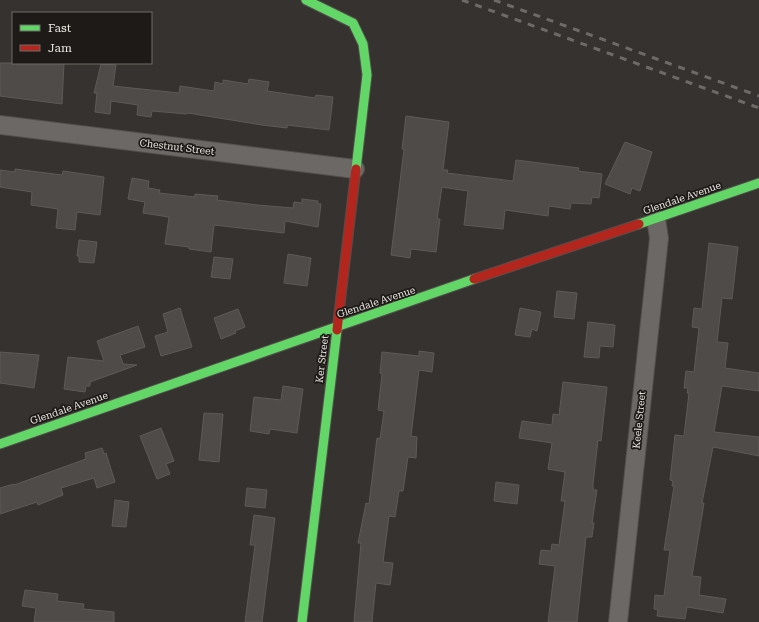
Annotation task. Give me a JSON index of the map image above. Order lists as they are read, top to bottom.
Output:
{
  "streets": {
    "main road": ["Glendale Avenue", "Ker Street"],
    "street": ["Chestnut Street", "Keele Street"]
  },
  "crossings": [
    ["Chestnut Street", "Ker Street"],
    ["Glendale Avenue", "Ker Street"],
    ["Glendale Avenue", "Keele Street"]
  ],
  "legend": ["Fast", "Jam"]
}
